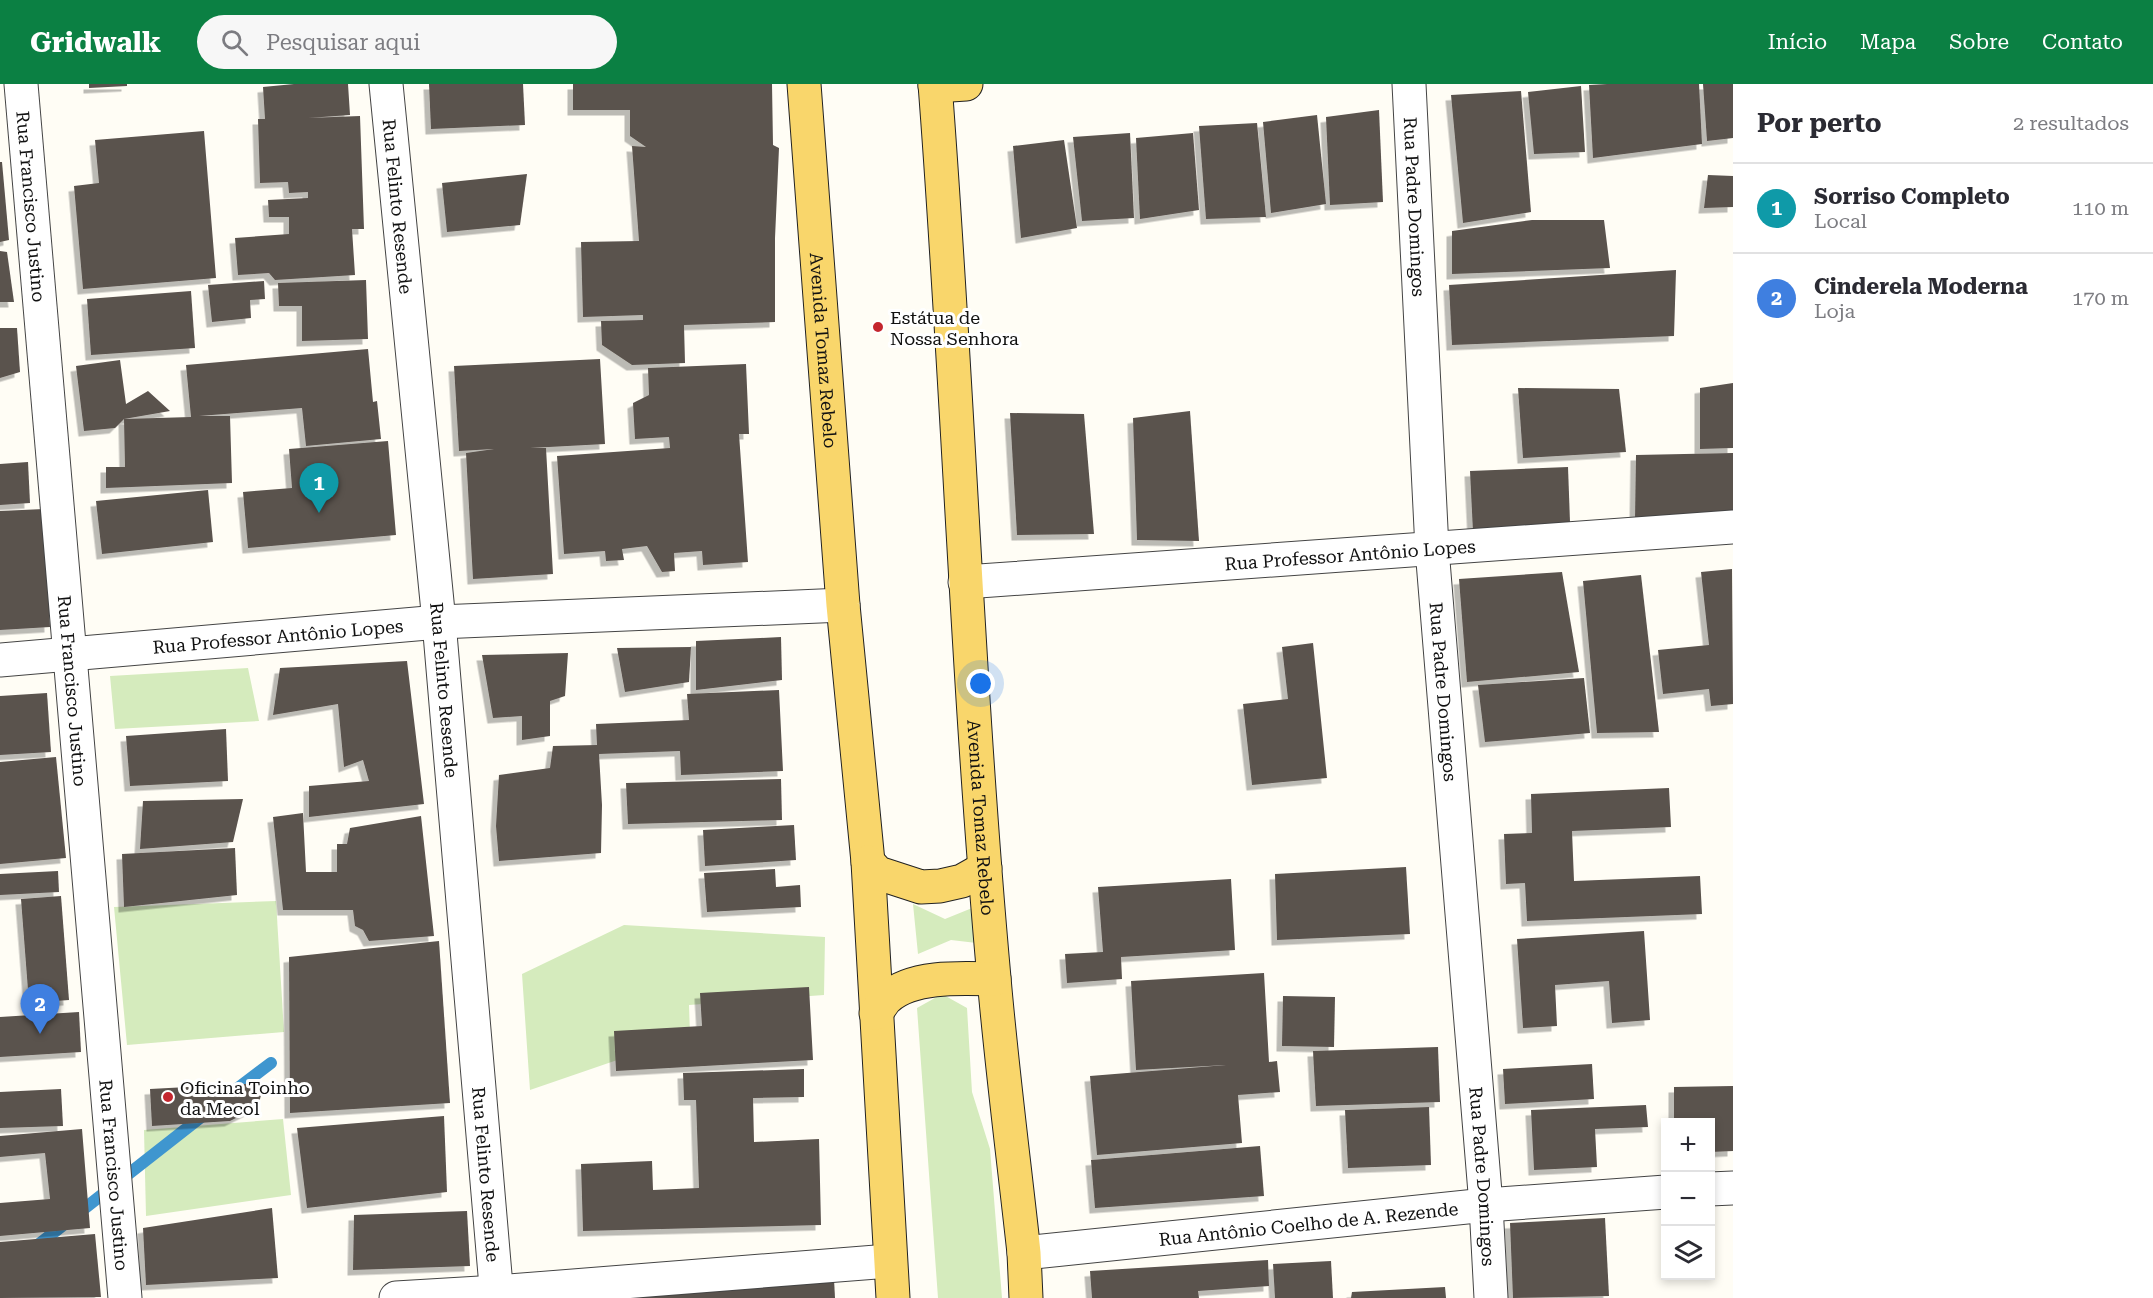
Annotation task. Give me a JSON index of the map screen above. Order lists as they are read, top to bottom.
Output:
{
  "streets": {
    "main road": ["Avenida Tomaz Rebelo"],
    "street": [
      "Rua Padre Domingos",
      "Rua Francisco Justino",
      "Rua Felinto Resende",
      "Rua Professor Antônio Lopes",
      "Rua Antônio Coelho de A. Rezende"
    ]
  },
  "crossings": [
    ["Rua Padre Domingos", "Rua Professor Antônio Lopes"],
    ["Rua Padre Domingos", "Rua Antônio Coelho de A. Rezende"],
    ["Rua Francisco Justino", "Rua Professor Antônio Lopes"],
    ["Rua Felinto Resende", "Rua Professor Antônio Lopes"],
    ["Avenida Tomaz Rebelo", "Rua Professor Antônio Lopes"],
    ["Avenida Tomaz Rebelo", "Rua Antônio Coelho de A. Rezende"]
  ],
  "places": ["Estátua de Nossa Senhora", "Oficina Toinho da Mecol"],
  "page": {
    "header": "Gridwalk",
    "search": "Pesquisar aqui",
    "nav": [
      "Início",
      "Mapa",
      "Sobre",
      "Contato"
    ],
    "heading": ["Por perto", "2 resultados"],
    "list": [
      {
        "mark": "1",
        "name": "Sorriso Completo",
        "note": "Local",
        "value": "110 m"
      },
      {
        "mark": "2",
        "name": "Cinderela Moderna",
        "note": "Loja",
        "value": "170 m"
      }
    ],
    "pins": ["1", "2"],
    "map_buttons": ["+", "−"]
  }
}
